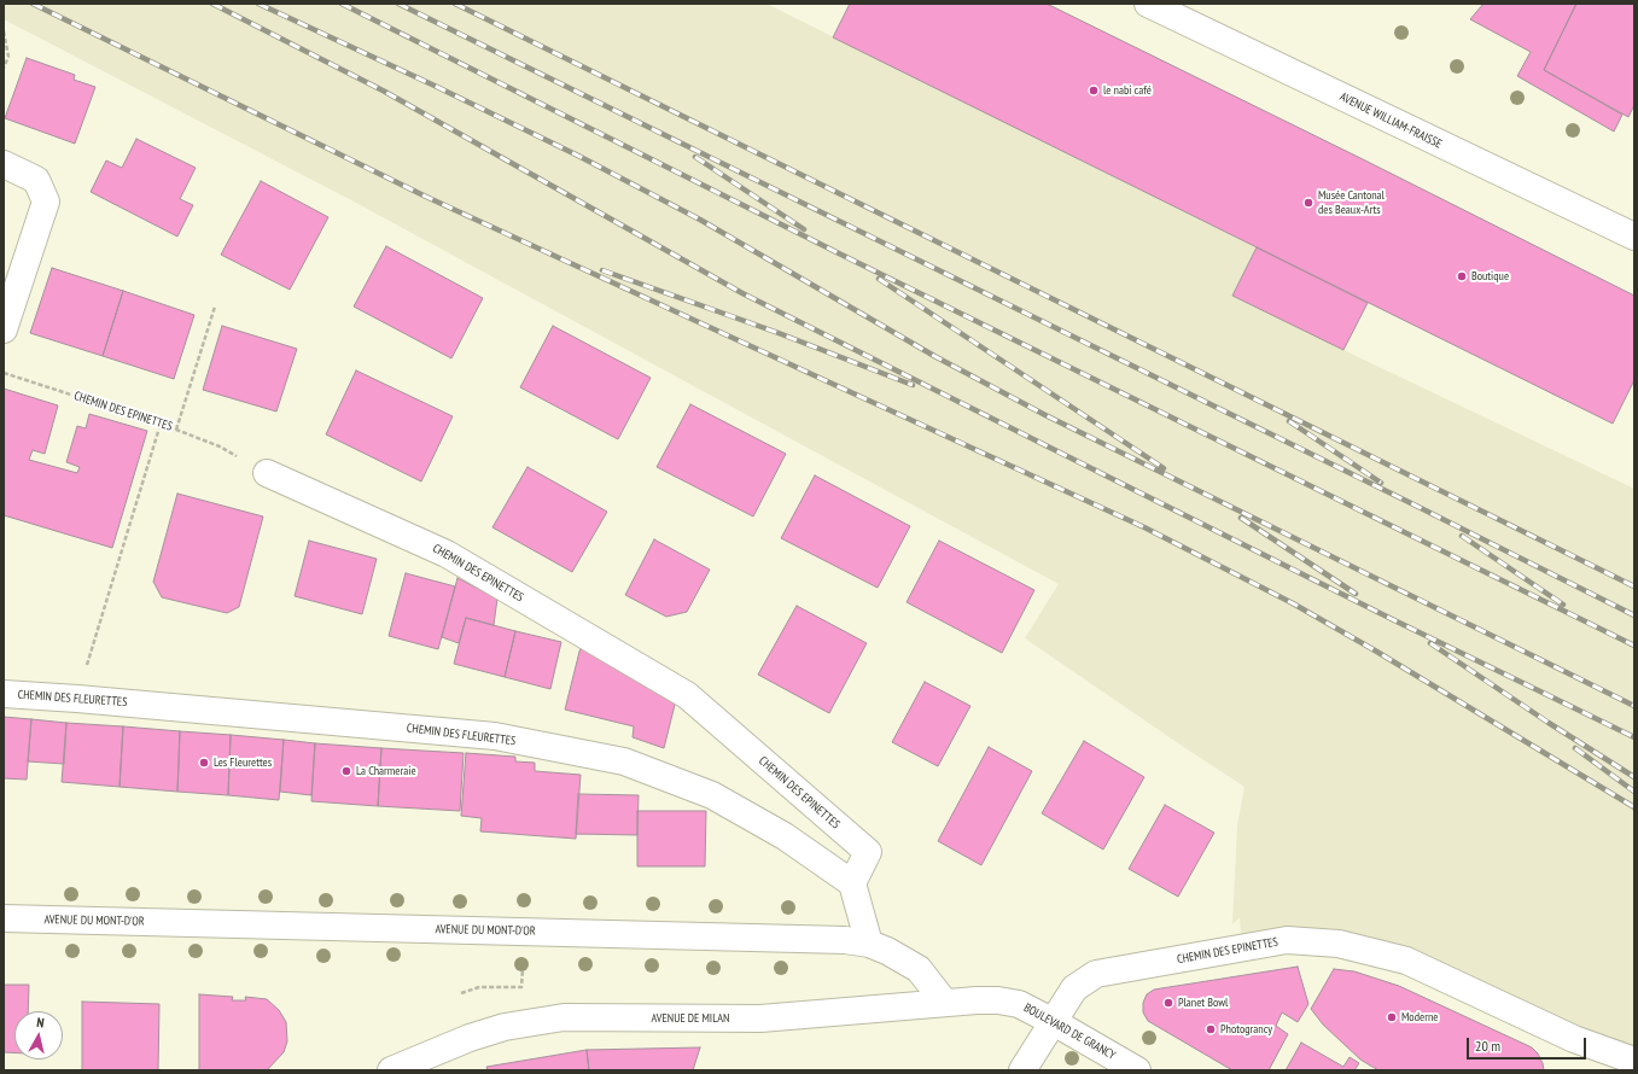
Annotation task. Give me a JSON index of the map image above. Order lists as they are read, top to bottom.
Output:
{
  "streets": {
    "street": [
      "AVENUE WILLIAM-FRAISSE",
      "CHEMIN DES EPINETTES",
      "CHEMIN DES FLEURETTES",
      "AVENUE DU MONT-D'OR",
      "AVENUE DE MILAN",
      "BOULEVARD DE GRANCY"
    ]
  },
  "crossings": [
    ["CHEMIN DES EPINETTES", "CHEMIN DES FLEURETTES"],
    ["CHEMIN DES EPINETTES", "BOULEVARD DE GRANCY"],
    ["AVENUE DU MONT-D'OR", "AVENUE DE MILAN"],
    ["AVENUE DE MILAN", "BOULEVARD DE GRANCY"]
  ],
  "places": [
    "le nabi café",
    "Musée Cantonal des Beaux-Arts",
    "Boutique",
    "Les Fleurettes",
    "La Charmeraie",
    "Planet Bowl",
    "Moderne",
    "Photograncy"
  ],
  "scale_bar": "20 m",
  "north": "top"
}
